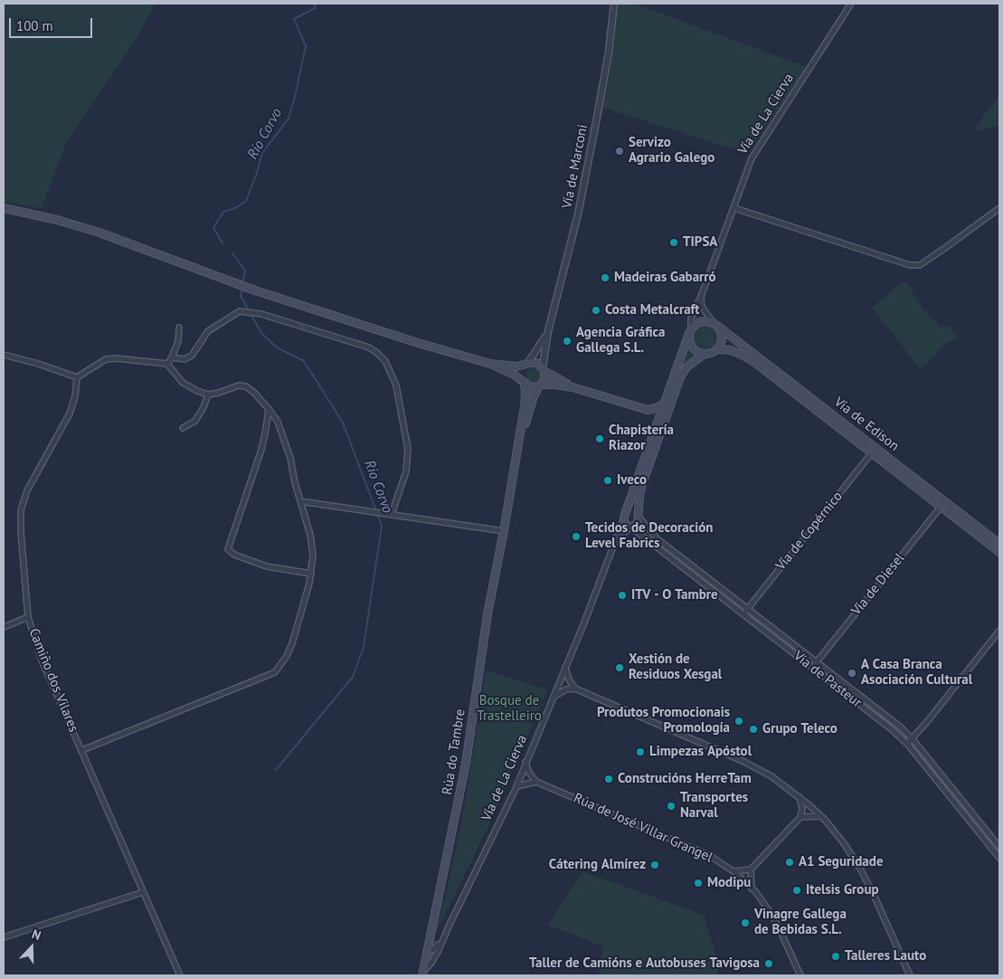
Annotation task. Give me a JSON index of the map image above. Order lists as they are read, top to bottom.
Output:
{
  "streets": {
    "main road": ["Vía de La Cierva", "Vía de Edison", "Rúa do Tambre"],
    "street": [
      "Vía de Marconi",
      "Vía de Copérnico",
      "Vía de Diesel",
      "Vía de Pasteur",
      "Camiño dos Vilares",
      "Rúa de José Villar Grangel"
    ]
  },
  "crossings": [
    ["Vía de La Cierva", "Vía de Edison"],
    ["Vía de La Cierva", "Vía de Pasteur"],
    ["Vía de La Cierva", "Rúa do Tambre"],
    ["Vía de La Cierva", "Rúa de José Villar Grangel"],
    ["Vía de Edison", "Vía de Copérnico"],
    ["Vía de Edison", "Vía de Diesel"],
    ["Vía de Copérnico", "Vía de Pasteur"],
    ["Vía de Diesel", "Vía de Pasteur"]
  ],
  "water": ["Río Corvo"],
  "parks": ["Bosque de Trastelleiro"],
  "places": [
    "Servizo Agrario Galego",
    "TIPSA",
    "Madeiras Gabarró",
    "Costa Metalcraft",
    "Agencia Gráfica Gallega S.L.",
    "Chapistería Riazor",
    "Iveco",
    "Tecidos de Decoración Level Fabrics",
    "ITV - O Tambre",
    "Xestión de Residuos Xesgal",
    "A Casa Branca Asociación Cultural",
    "Produtos Promocionais Promología",
    "Grupo Teleco",
    "Limpezas Apóstol",
    "Construcións HerreTam",
    "Transportes Narval",
    "A1 Seguridade",
    "Cátering Almírez",
    "Modipu",
    "Itelsis Group",
    "Vinagre Gallega de Bebidas S.L.",
    "Talleres Lauto",
    "Taller de Camións e Autobuses Tavigosa"
  ],
  "scale_bar": "100 m",
  "north": "top"
}
